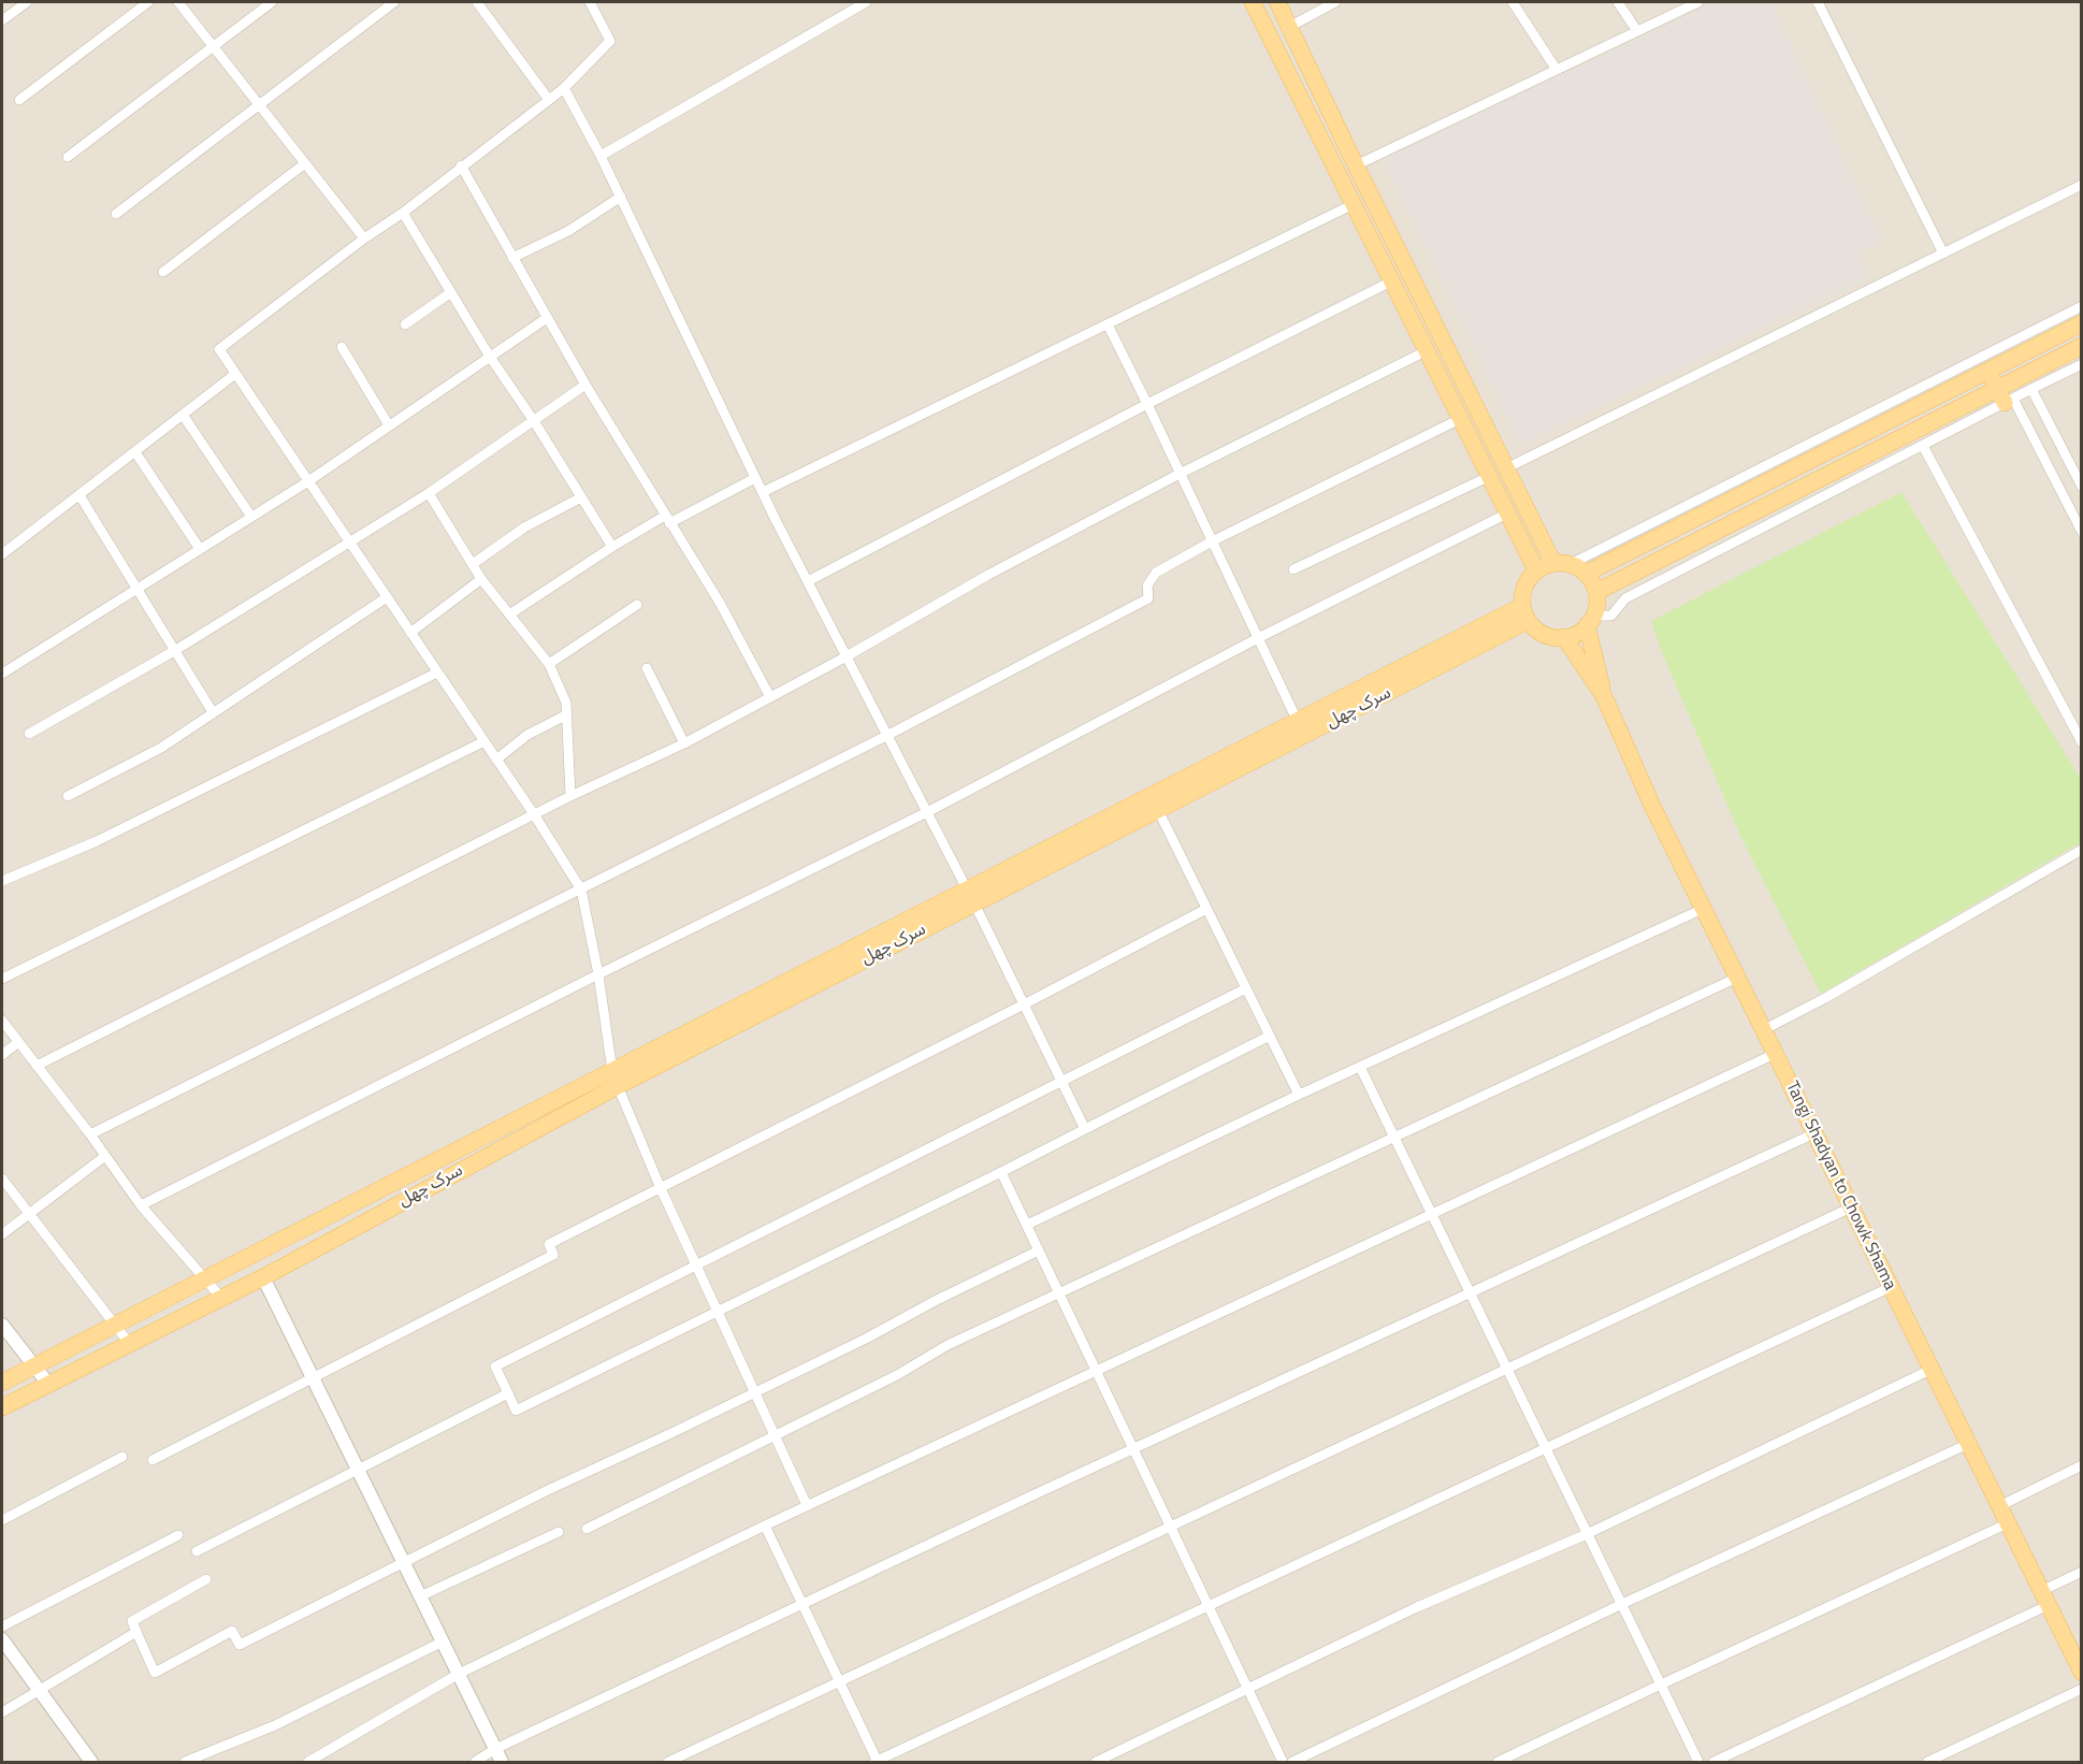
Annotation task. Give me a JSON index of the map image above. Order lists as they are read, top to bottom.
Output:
{
  "streets": {
    "main road": ["سرک چهل", "Tangi Shadyan to Chowk Shama"]
  }
}
